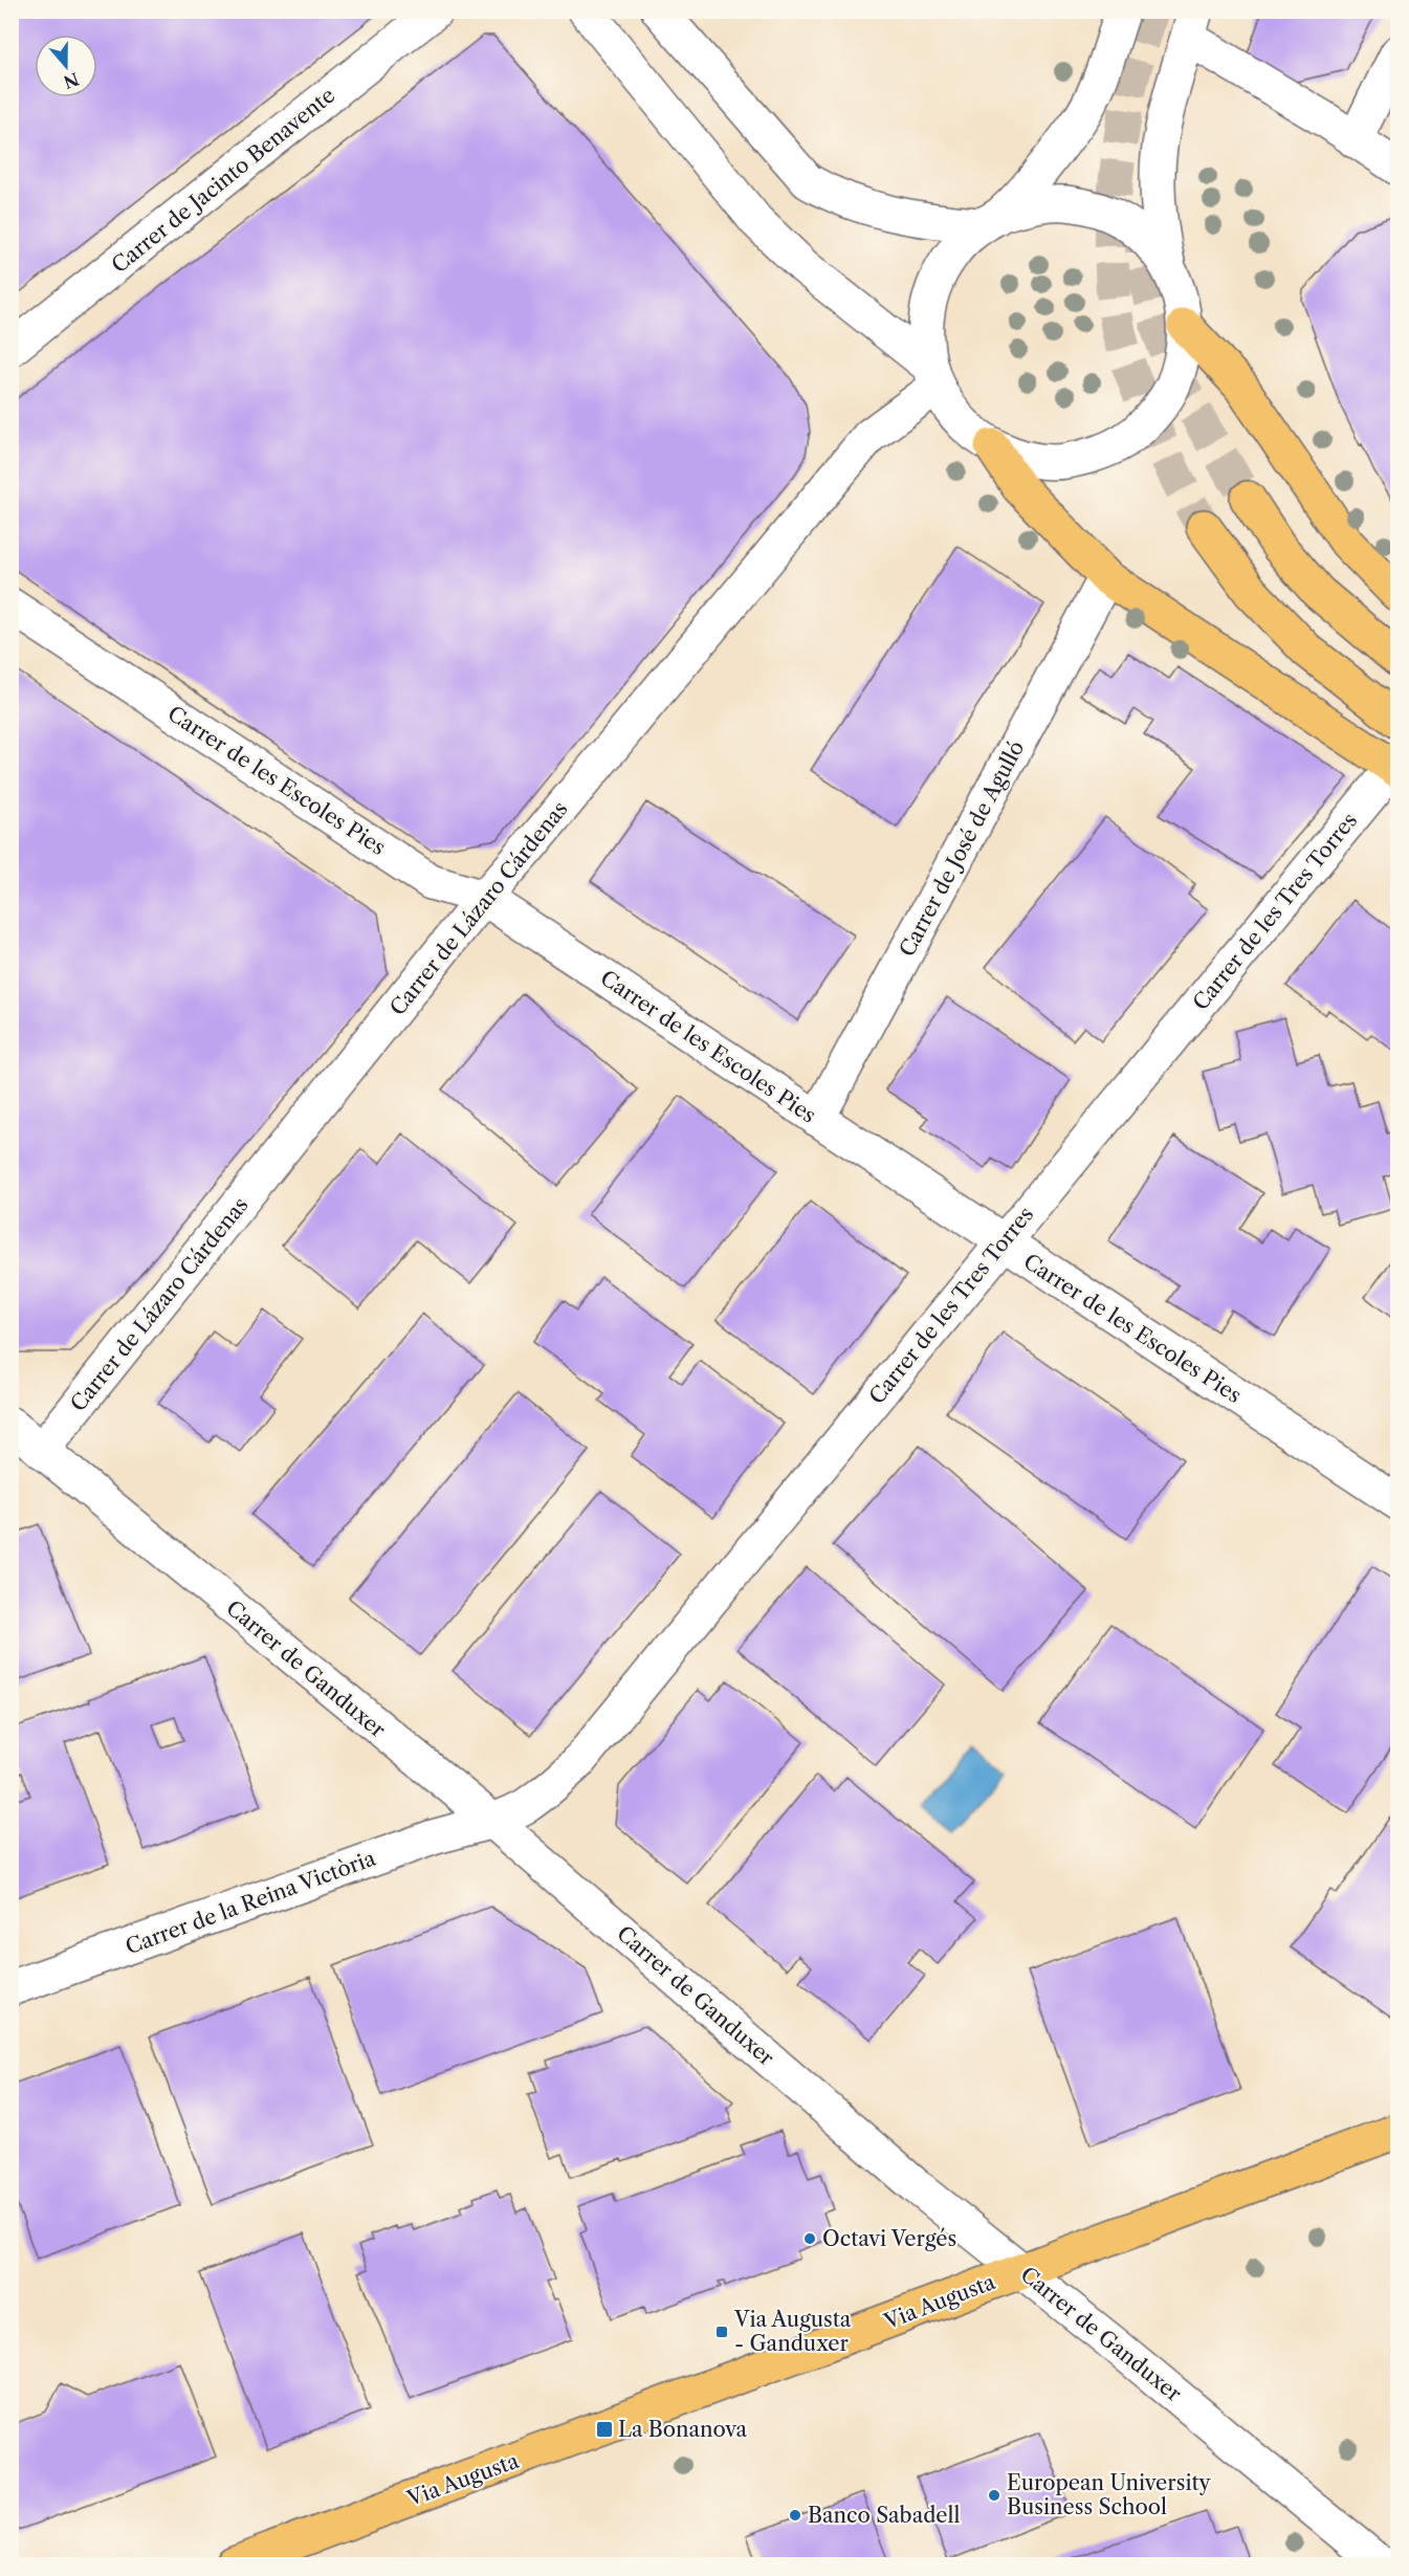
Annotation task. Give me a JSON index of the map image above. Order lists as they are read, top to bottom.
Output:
{
  "streets": {
    "main road": ["Via Augusta"],
    "street": [
      "Carrer de Jacinto Benavente",
      "Carrer de les Escoles Pies",
      "Carrer de José de Agulló",
      "Carrer de Lázaro Cárdenas",
      "Carrer de les Tres Torres",
      "Carrer de Ganduxer",
      "Carrer de la Reina Victòria"
    ]
  },
  "crossings": [
    ["Carrer de les Escoles Pies", "Carrer de José de Agulló"],
    ["Carrer de les Escoles Pies", "Carrer de Lázaro Cárdenas"],
    ["Carrer de les Escoles Pies", "Carrer de les Tres Torres"],
    ["Carrer de Lázaro Cárdenas", "Carrer de Ganduxer"],
    ["Carrer de les Tres Torres", "Carrer de Ganduxer"],
    ["Carrer de les Tres Torres", "Carrer de la Reina Victòria"],
    ["Carrer de Ganduxer", "Carrer de la Reina Victòria"],
    ["Carrer de Ganduxer", "Via Augusta"]
  ],
  "places": {
    "other": ["Octavi Vergés", "European University Business School", "Banco Sabadell"],
    "transit": ["Via Augusta - Ganduxer", "La Bonanova"]
  },
  "north": "bottom"
}
